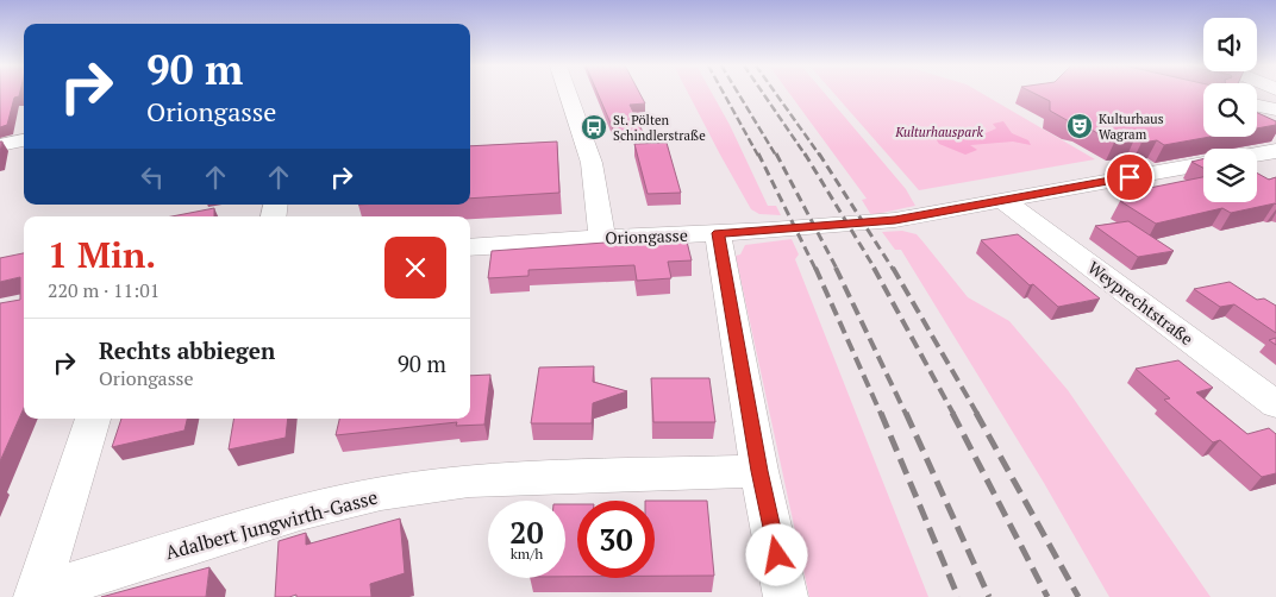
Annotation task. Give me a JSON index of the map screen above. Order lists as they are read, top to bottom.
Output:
{
  "streets": {
    "street": ["Oriongasse", "Weyprechtstraße", "Adalbert Jungwirth-Gasse"]
  },
  "crossings": [
    ["Oriongasse", "Weyprechtstraße"]
  ],
  "parks": ["Kulturhauspark"],
  "places": {
    "theatre": ["Kulturhaus Wagram"],
    "bus stop": ["St. Pölten Schindlerstraße"]
  },
  "page": {
    "turn": ["90 m", "Oriongasse"],
    "heading": ["1 Min.", "220 m · 11:01"],
    "list": [
      {
        "name": "Rechts abbiegen",
        "note": "Oriongasse",
        "value": "90 m"
      }
    ],
    "speed": "20 km/h",
    "limit": "30"
  }
}
